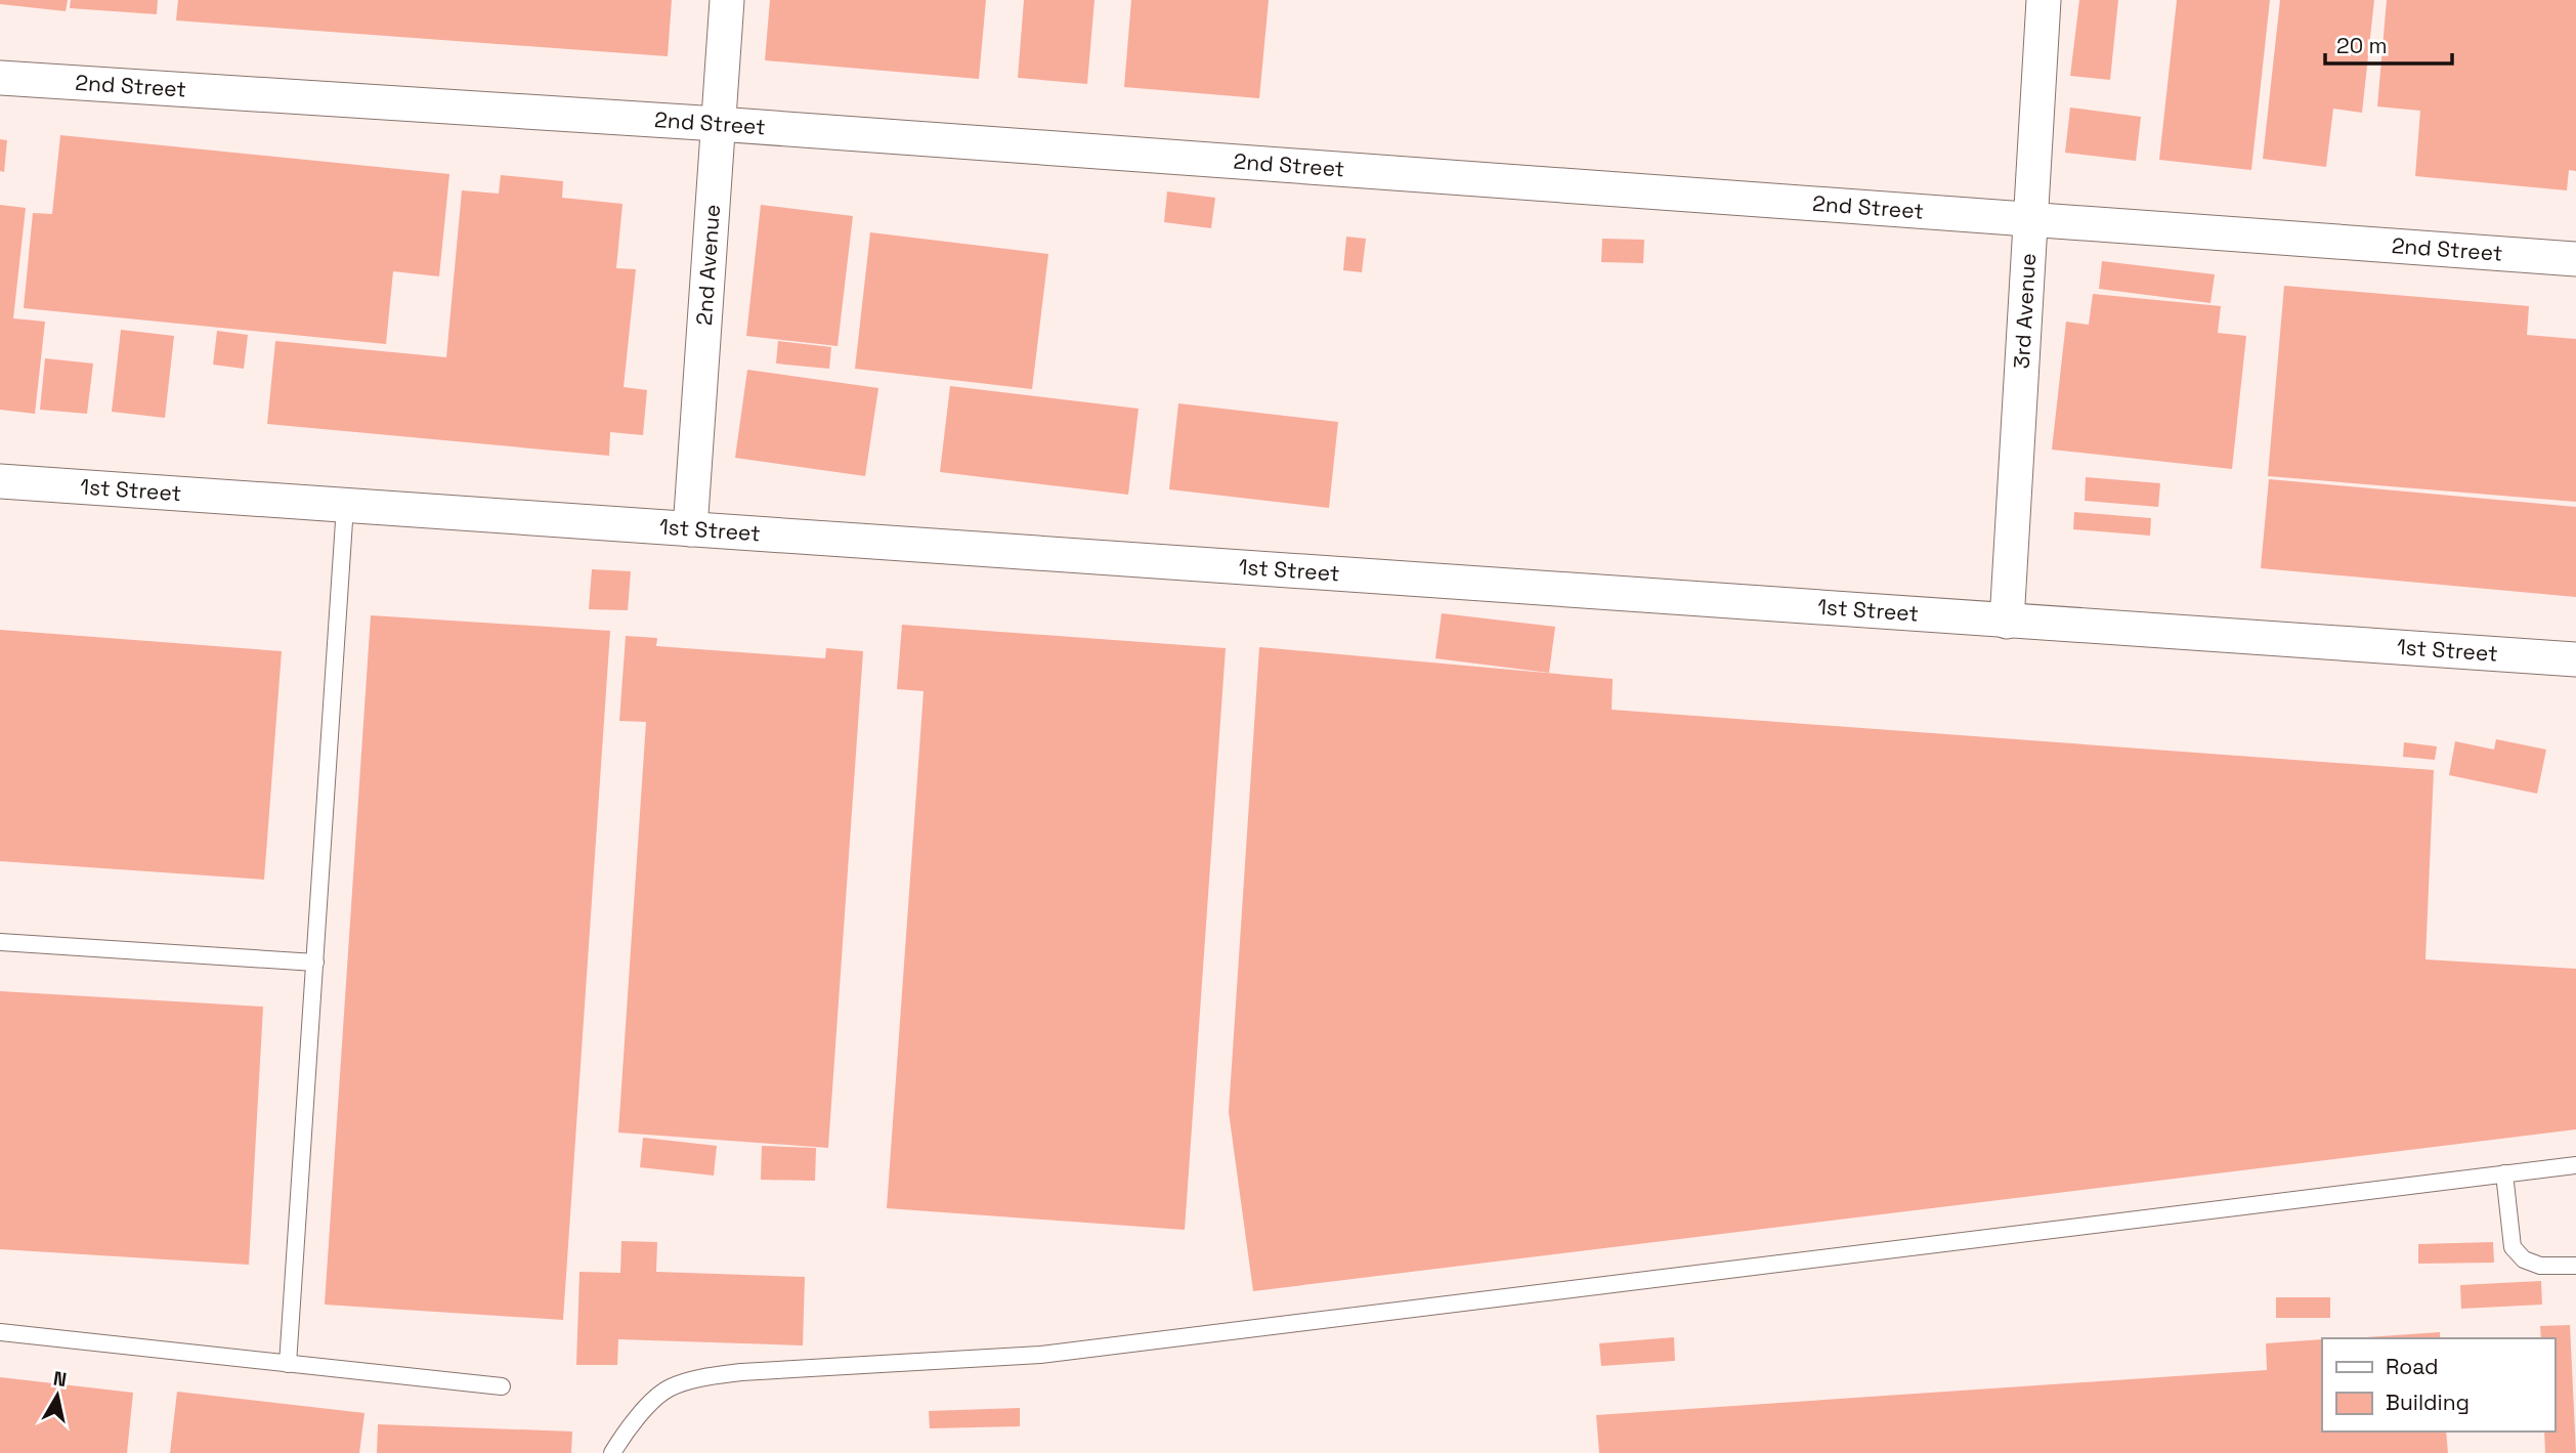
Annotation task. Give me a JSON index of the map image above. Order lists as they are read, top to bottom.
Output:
{
  "streets": {
    "street": [
      "2nd Street",
      "2nd Avenue",
      "3rd Avenue",
      "1st Street"
    ]
  },
  "crossings": [
    ["2nd Street", "2nd Avenue"],
    ["2nd Street", "3rd Avenue"],
    ["2nd Avenue", "1st Street"],
    ["3rd Avenue", "1st Street"]
  ],
  "legend": ["Road", "Building"],
  "scale_bar": "20 m",
  "north": "top"
}
